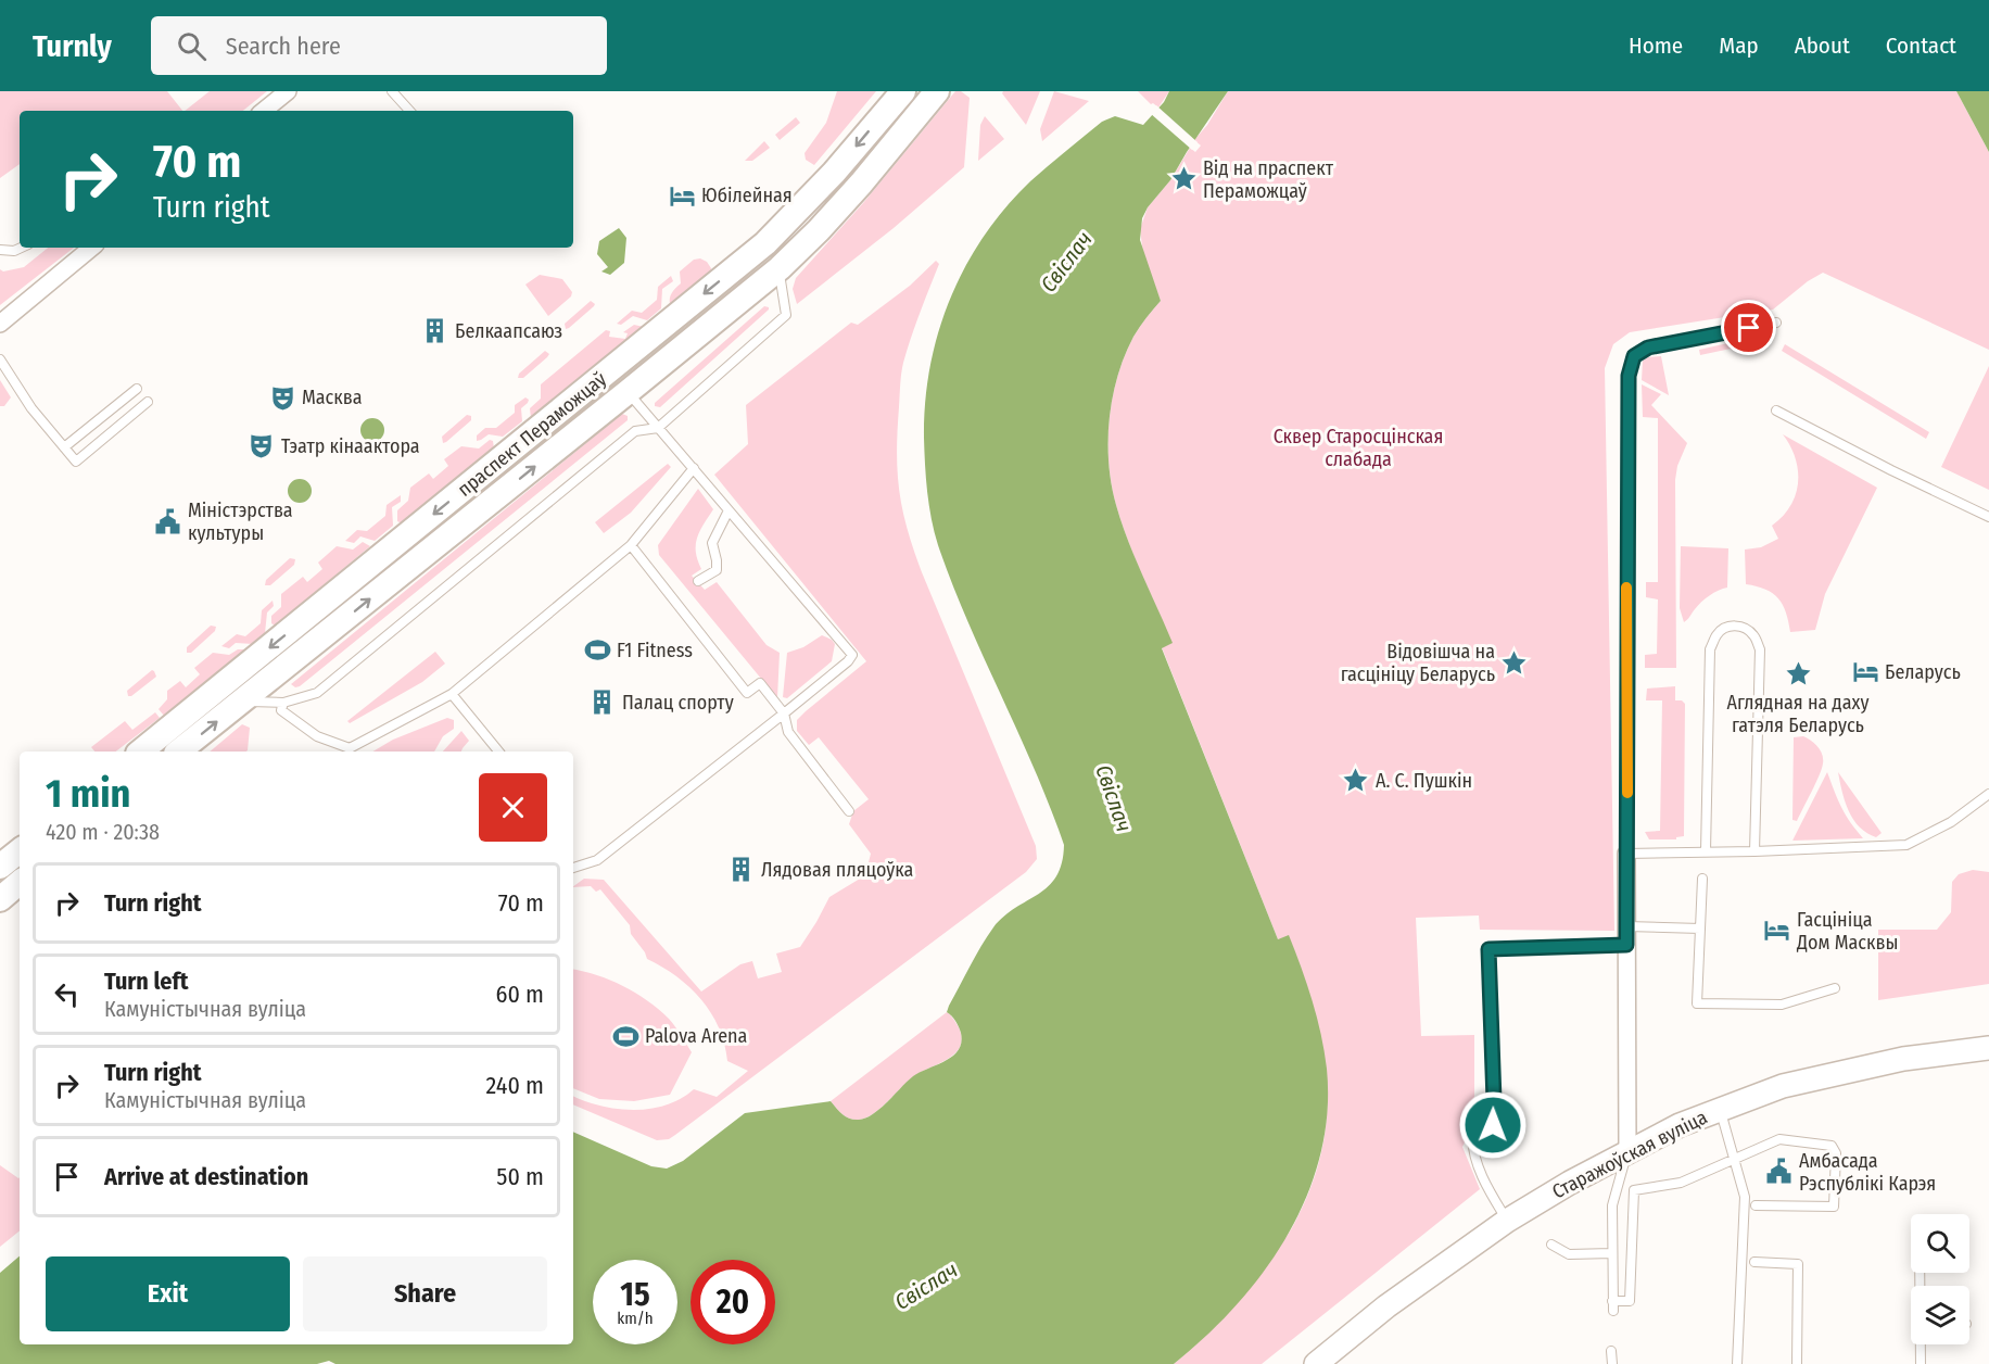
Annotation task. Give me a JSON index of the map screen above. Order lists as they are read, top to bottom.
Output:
{
  "streets": {
    "main road": ["праспект Пераможцаў", "Старажоўская вуліца"]
  },
  "water": ["Свіслач"],
  "parks": ["Сквер Старосцінская слабада"],
  "places": {
    "place": [
      "Від на праспект Пераможцаў",
      "Відовішча на гасцініцу Беларусь",
      "Аглядная на даху гатэля Беларусь",
      "А. С. Пушкін"
    ],
    "hotel": ["Юбілейная", "Беларусь", "Гасцініца Дом Масквы"],
    "building": ["Белкаапсаюз", "Палац спорту", "Лядовая пляцоўка"],
    "theatre": ["Масква", "Тэатр кінаактора"],
    "public building": ["Міністэрства культуры", "Амбасада Рэспублікі Карэя"],
    "sports": ["F1 Fitness", "Palova Arena"]
  },
  "page": {
    "header": "Turnly",
    "search": "Search here",
    "nav": [
      "Home",
      "Map",
      "About",
      "Contact"
    ],
    "turn": ["70 m", "Turn right"],
    "heading": ["1 min", "420 m · 20:38"],
    "list": [
      {
        "name": "Turn right",
        "value": "70 m"
      },
      {
        "name": "Turn left",
        "note": "Камуністычная вуліца",
        "value": "60 m"
      },
      {
        "name": "Turn right",
        "note": "Камуністычная вуліца",
        "value": "240 m"
      },
      {
        "name": "Arrive at destination",
        "value": "50 m"
      }
    ],
    "buttons": ["Exit", "Share"],
    "speed": "15 km/h",
    "limit": "20"
  }
}
